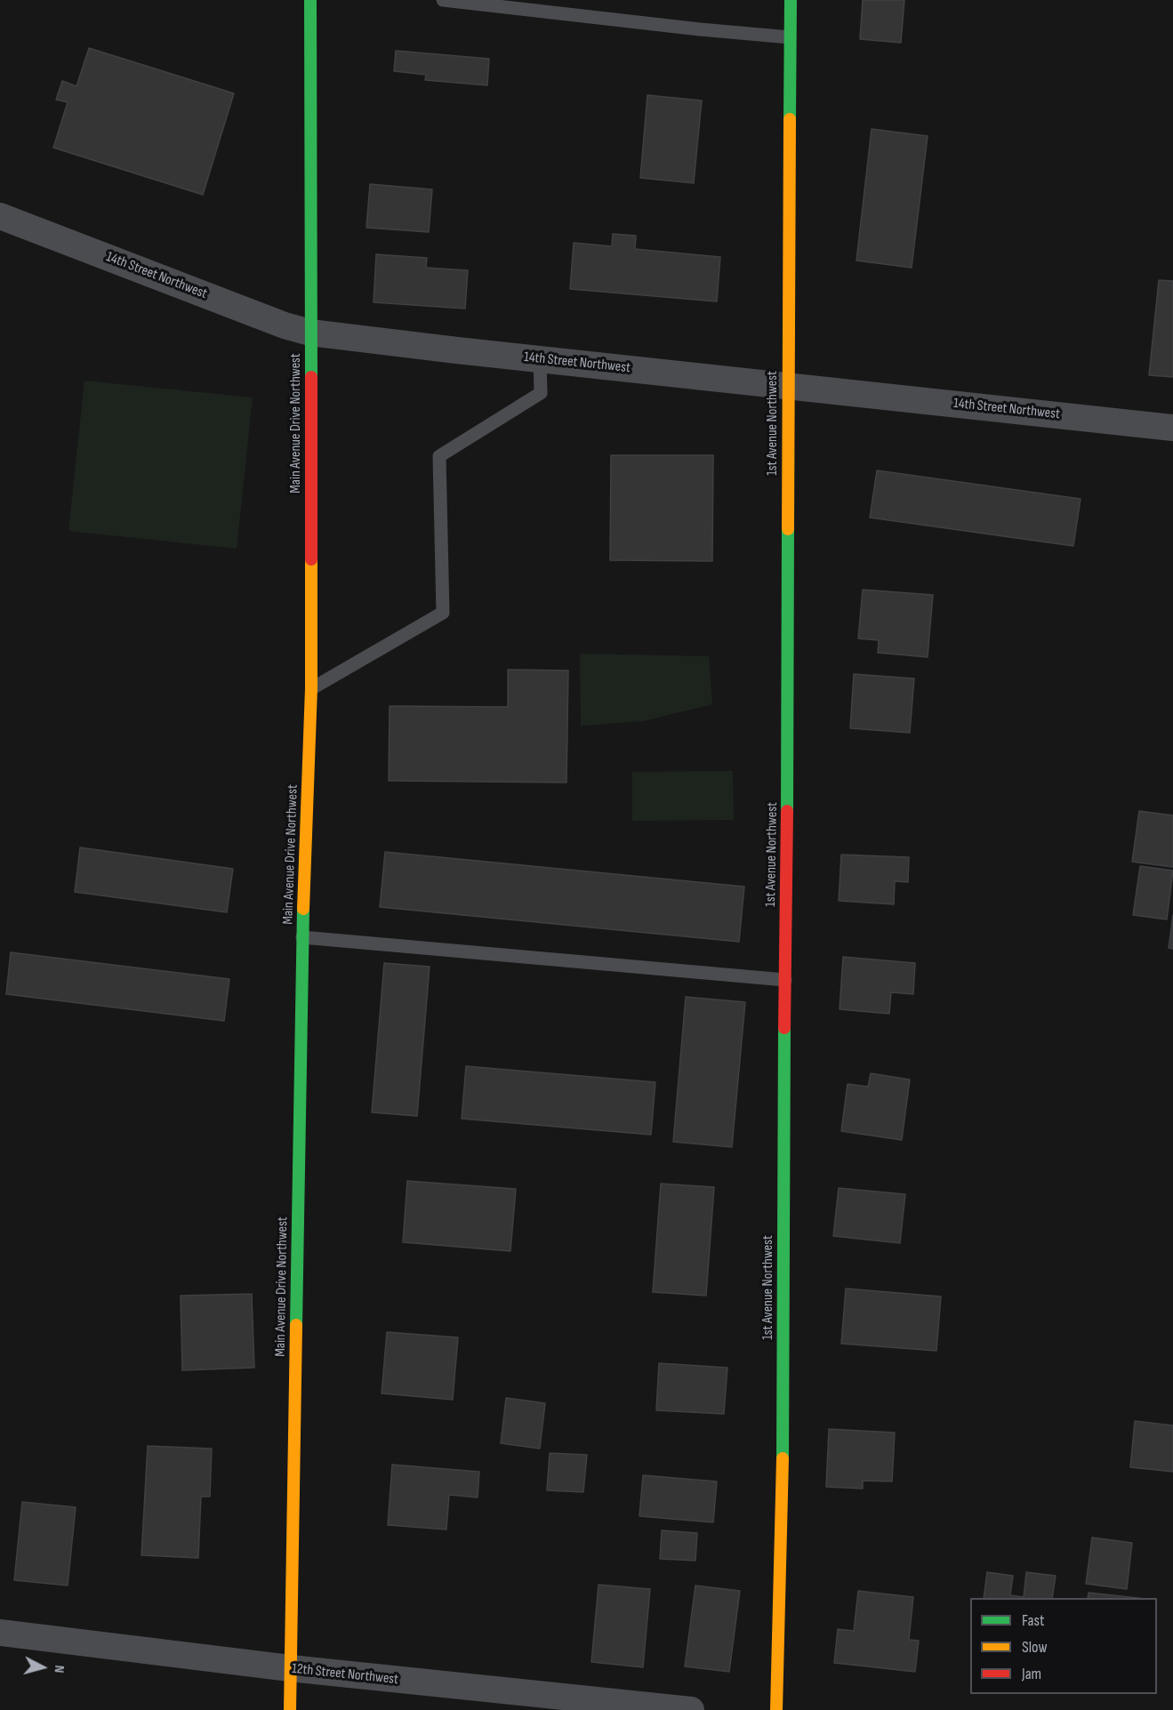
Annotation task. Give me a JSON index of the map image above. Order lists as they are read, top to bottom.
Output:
{
  "streets": {
    "street": [
      "14th Street Northwest",
      "Main Avenue Drive Northwest",
      "1st Avenue Northwest",
      "12th Street Northwest"
    ]
  },
  "crossings": [
    ["14th Street Northwest", "Main Avenue Drive Northwest"],
    ["14th Street Northwest", "1st Avenue Northwest"],
    ["Main Avenue Drive Northwest", "12th Street Northwest"]
  ],
  "legend": ["Fast", "Slow", "Jam"],
  "north": "right"
}
